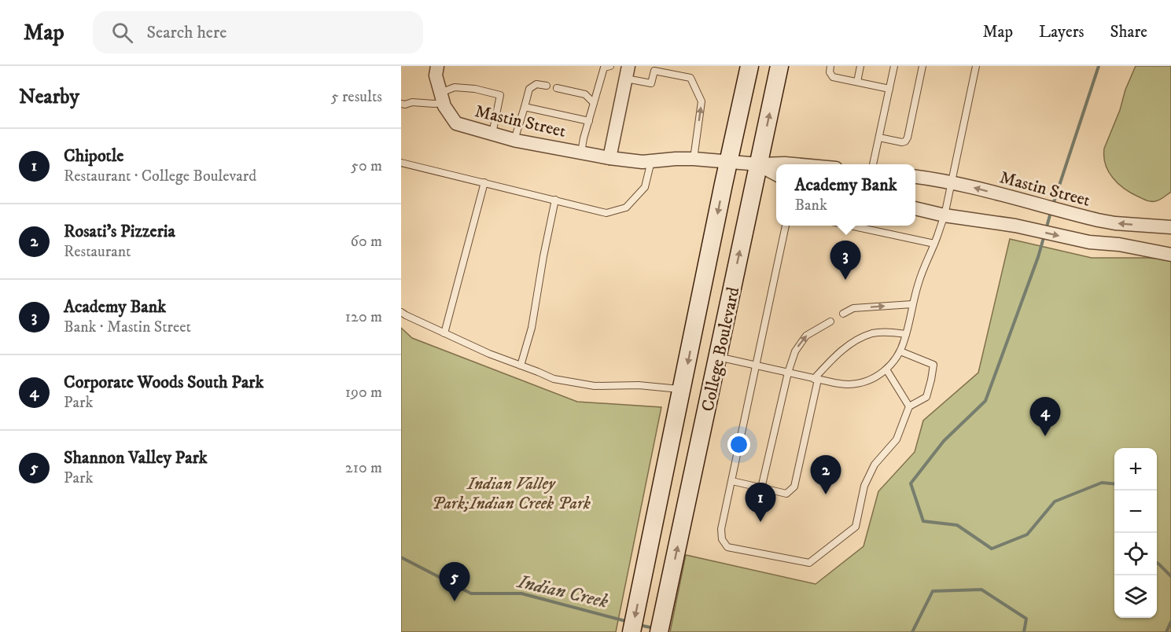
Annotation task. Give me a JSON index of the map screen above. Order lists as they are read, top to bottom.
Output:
{
  "streets": {
    "main road": ["College Boulevard"],
    "street": ["Mastin Street"]
  },
  "crossings": [
    ["Mastin Street", "College Boulevard"]
  ],
  "water": ["Indian Creek"],
  "parks": ["Indian Valley Park;Indian Creek Park"],
  "page": {
    "header": "Map",
    "search": "Search here",
    "nav": ["Map", "Layers", "Share"],
    "heading": ["Nearby", "5 results"],
    "list": [
      {
        "mark": "1",
        "name": "Chipotle",
        "note": "Restaurant · College Boulevard",
        "value": "50 m"
      },
      {
        "mark": "2",
        "name": "Rosati's Pizzeria",
        "note": "Restaurant",
        "value": "60 m"
      },
      {
        "mark": "3",
        "name": "Academy Bank",
        "note": "Bank · Mastin Street",
        "value": "120 m"
      },
      {
        "mark": "4",
        "name": "Corporate Woods South Park",
        "note": "Park",
        "value": "190 m"
      },
      {
        "mark": "5",
        "name": "Shannon Valley Park",
        "note": "Park",
        "value": "210 m"
      }
    ],
    "popup": ["Academy Bank", "Bank"],
    "pins": [
      "3",
      "4",
      "2",
      "1",
      "5"
    ],
    "map_buttons": ["+", "−"]
  }
}
